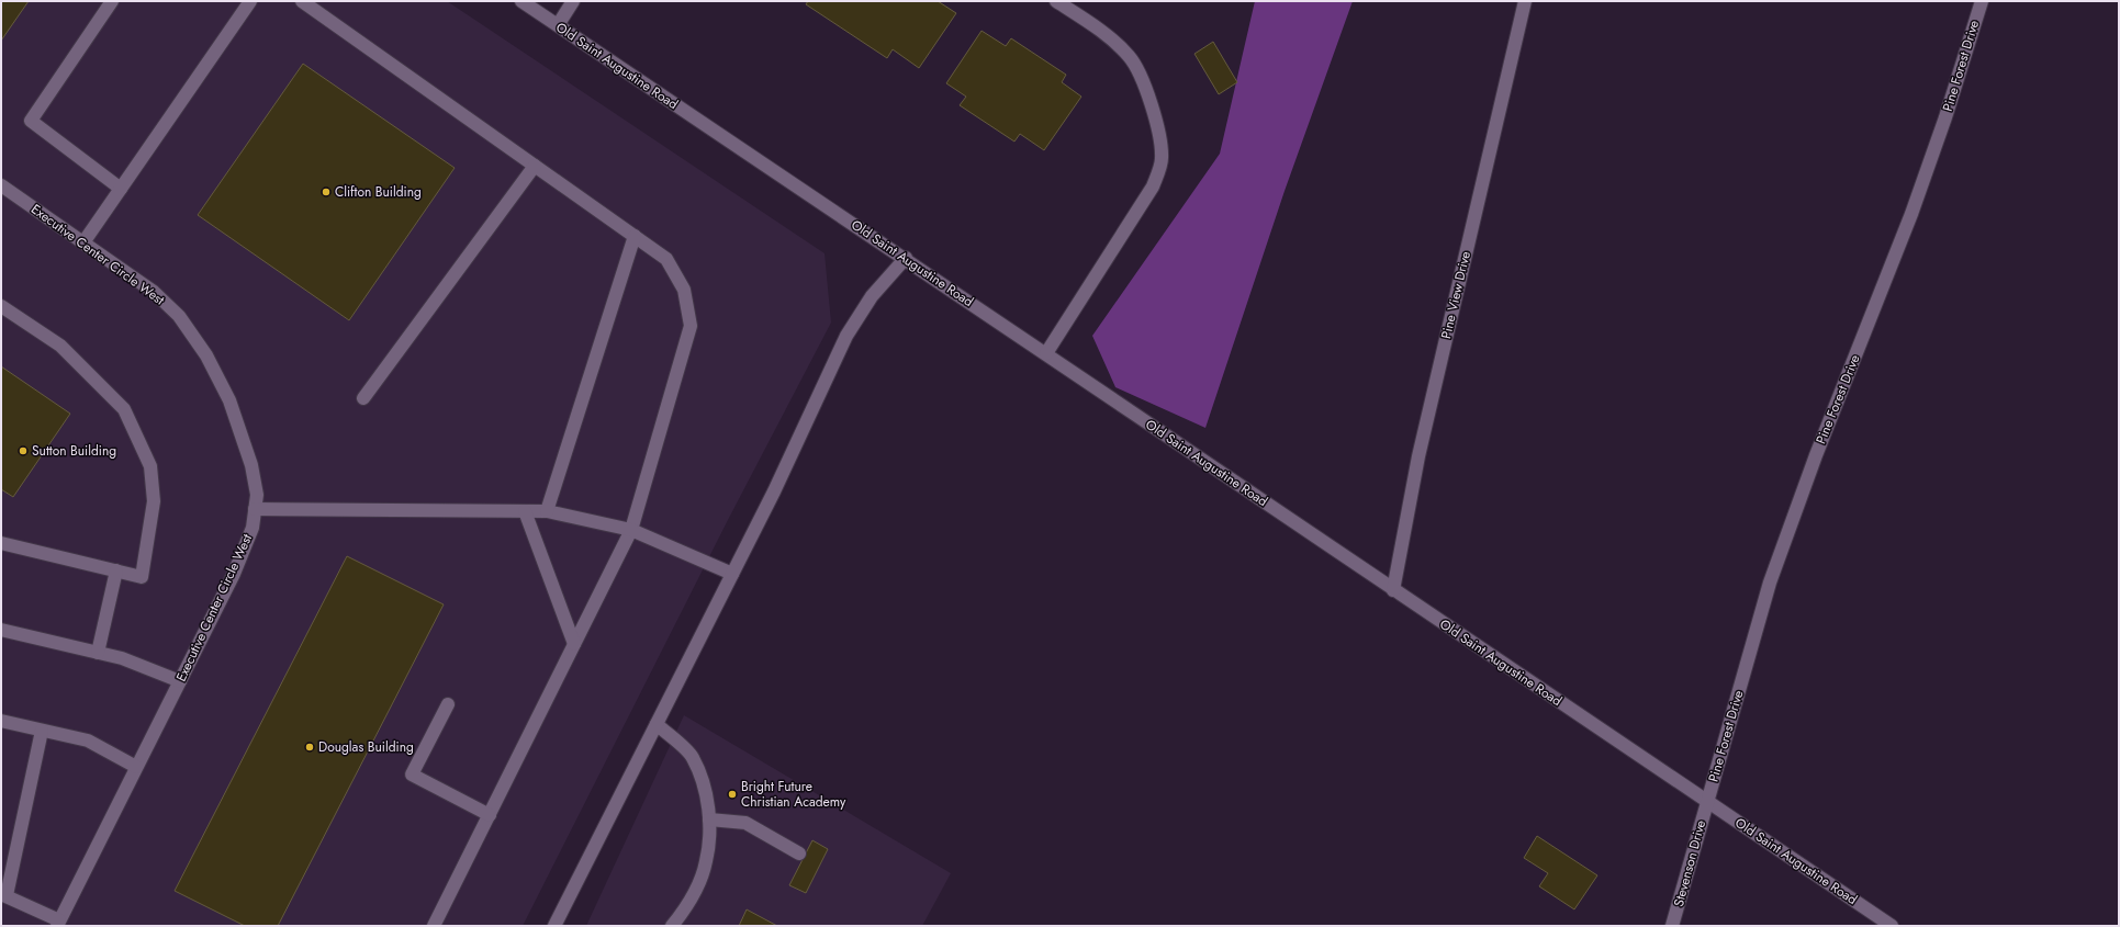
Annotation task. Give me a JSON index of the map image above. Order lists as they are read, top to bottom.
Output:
{
  "streets": {
    "street": [
      "Old Saint Augustine Road",
      "Pine Forest Drive",
      "Executive Center Circle West",
      "Pine View Drive",
      "Stevenson Drive"
    ]
  },
  "crossings": [
    ["Old Saint Augustine Road", "Pine Forest Drive"],
    ["Old Saint Augustine Road", "Pine View Drive"],
    ["Old Saint Augustine Road", "Stevenson Drive"],
    ["Pine Forest Drive", "Stevenson Drive"]
  ],
  "places": [
    "Clifton Building",
    "Sutton Building",
    "Douglas Building",
    "Bright Future Christian Academy"
  ]
}
